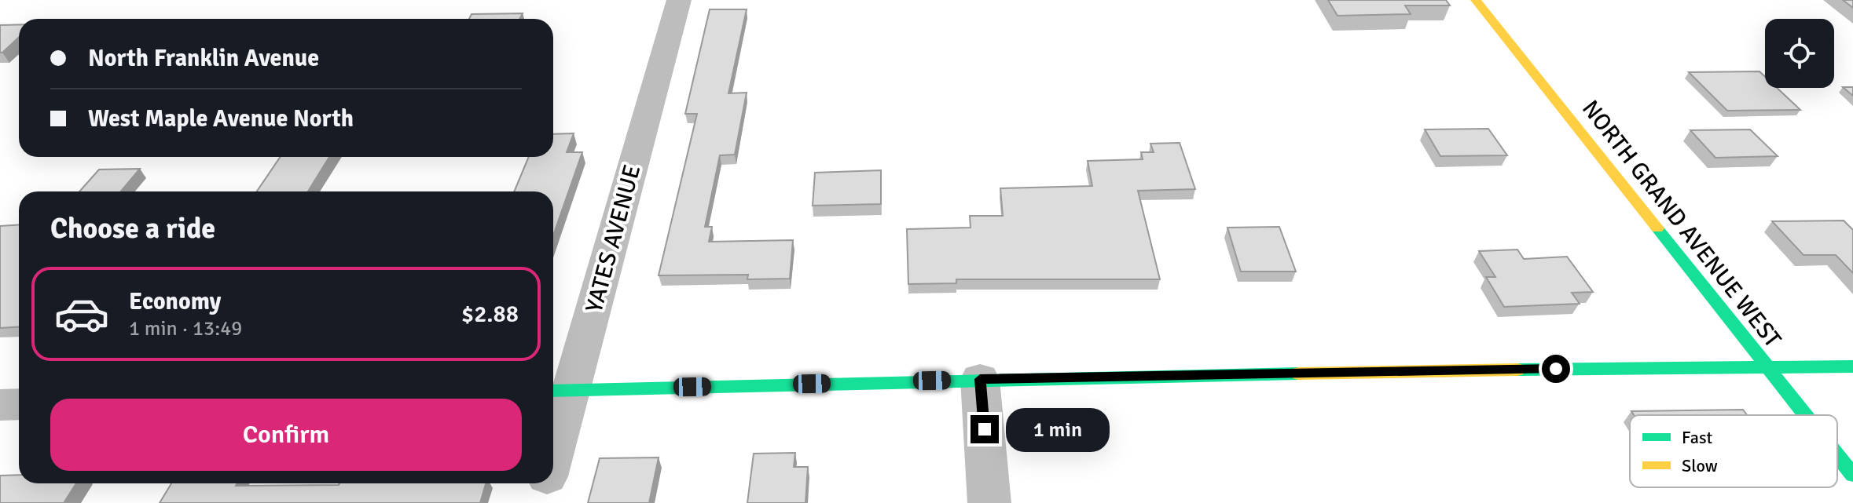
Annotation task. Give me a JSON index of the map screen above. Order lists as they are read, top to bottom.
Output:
{
  "streets": {
    "street": ["NORTH GRAND AVENUE WEST", "YATES AVENUE"]
  },
  "legend": ["Fast", "Slow"],
  "page": {
    "banner": ["North Franklin Avenue", "West Maple Avenue North"],
    "heading": "Choose a ride",
    "list": [
      {
        "name": "Economy",
        "note": "1 min · 13:49",
        "value": "$2.88"
      }
    ],
    "buttons": "Confirm",
    "bubble": "1 min"
  }
}
